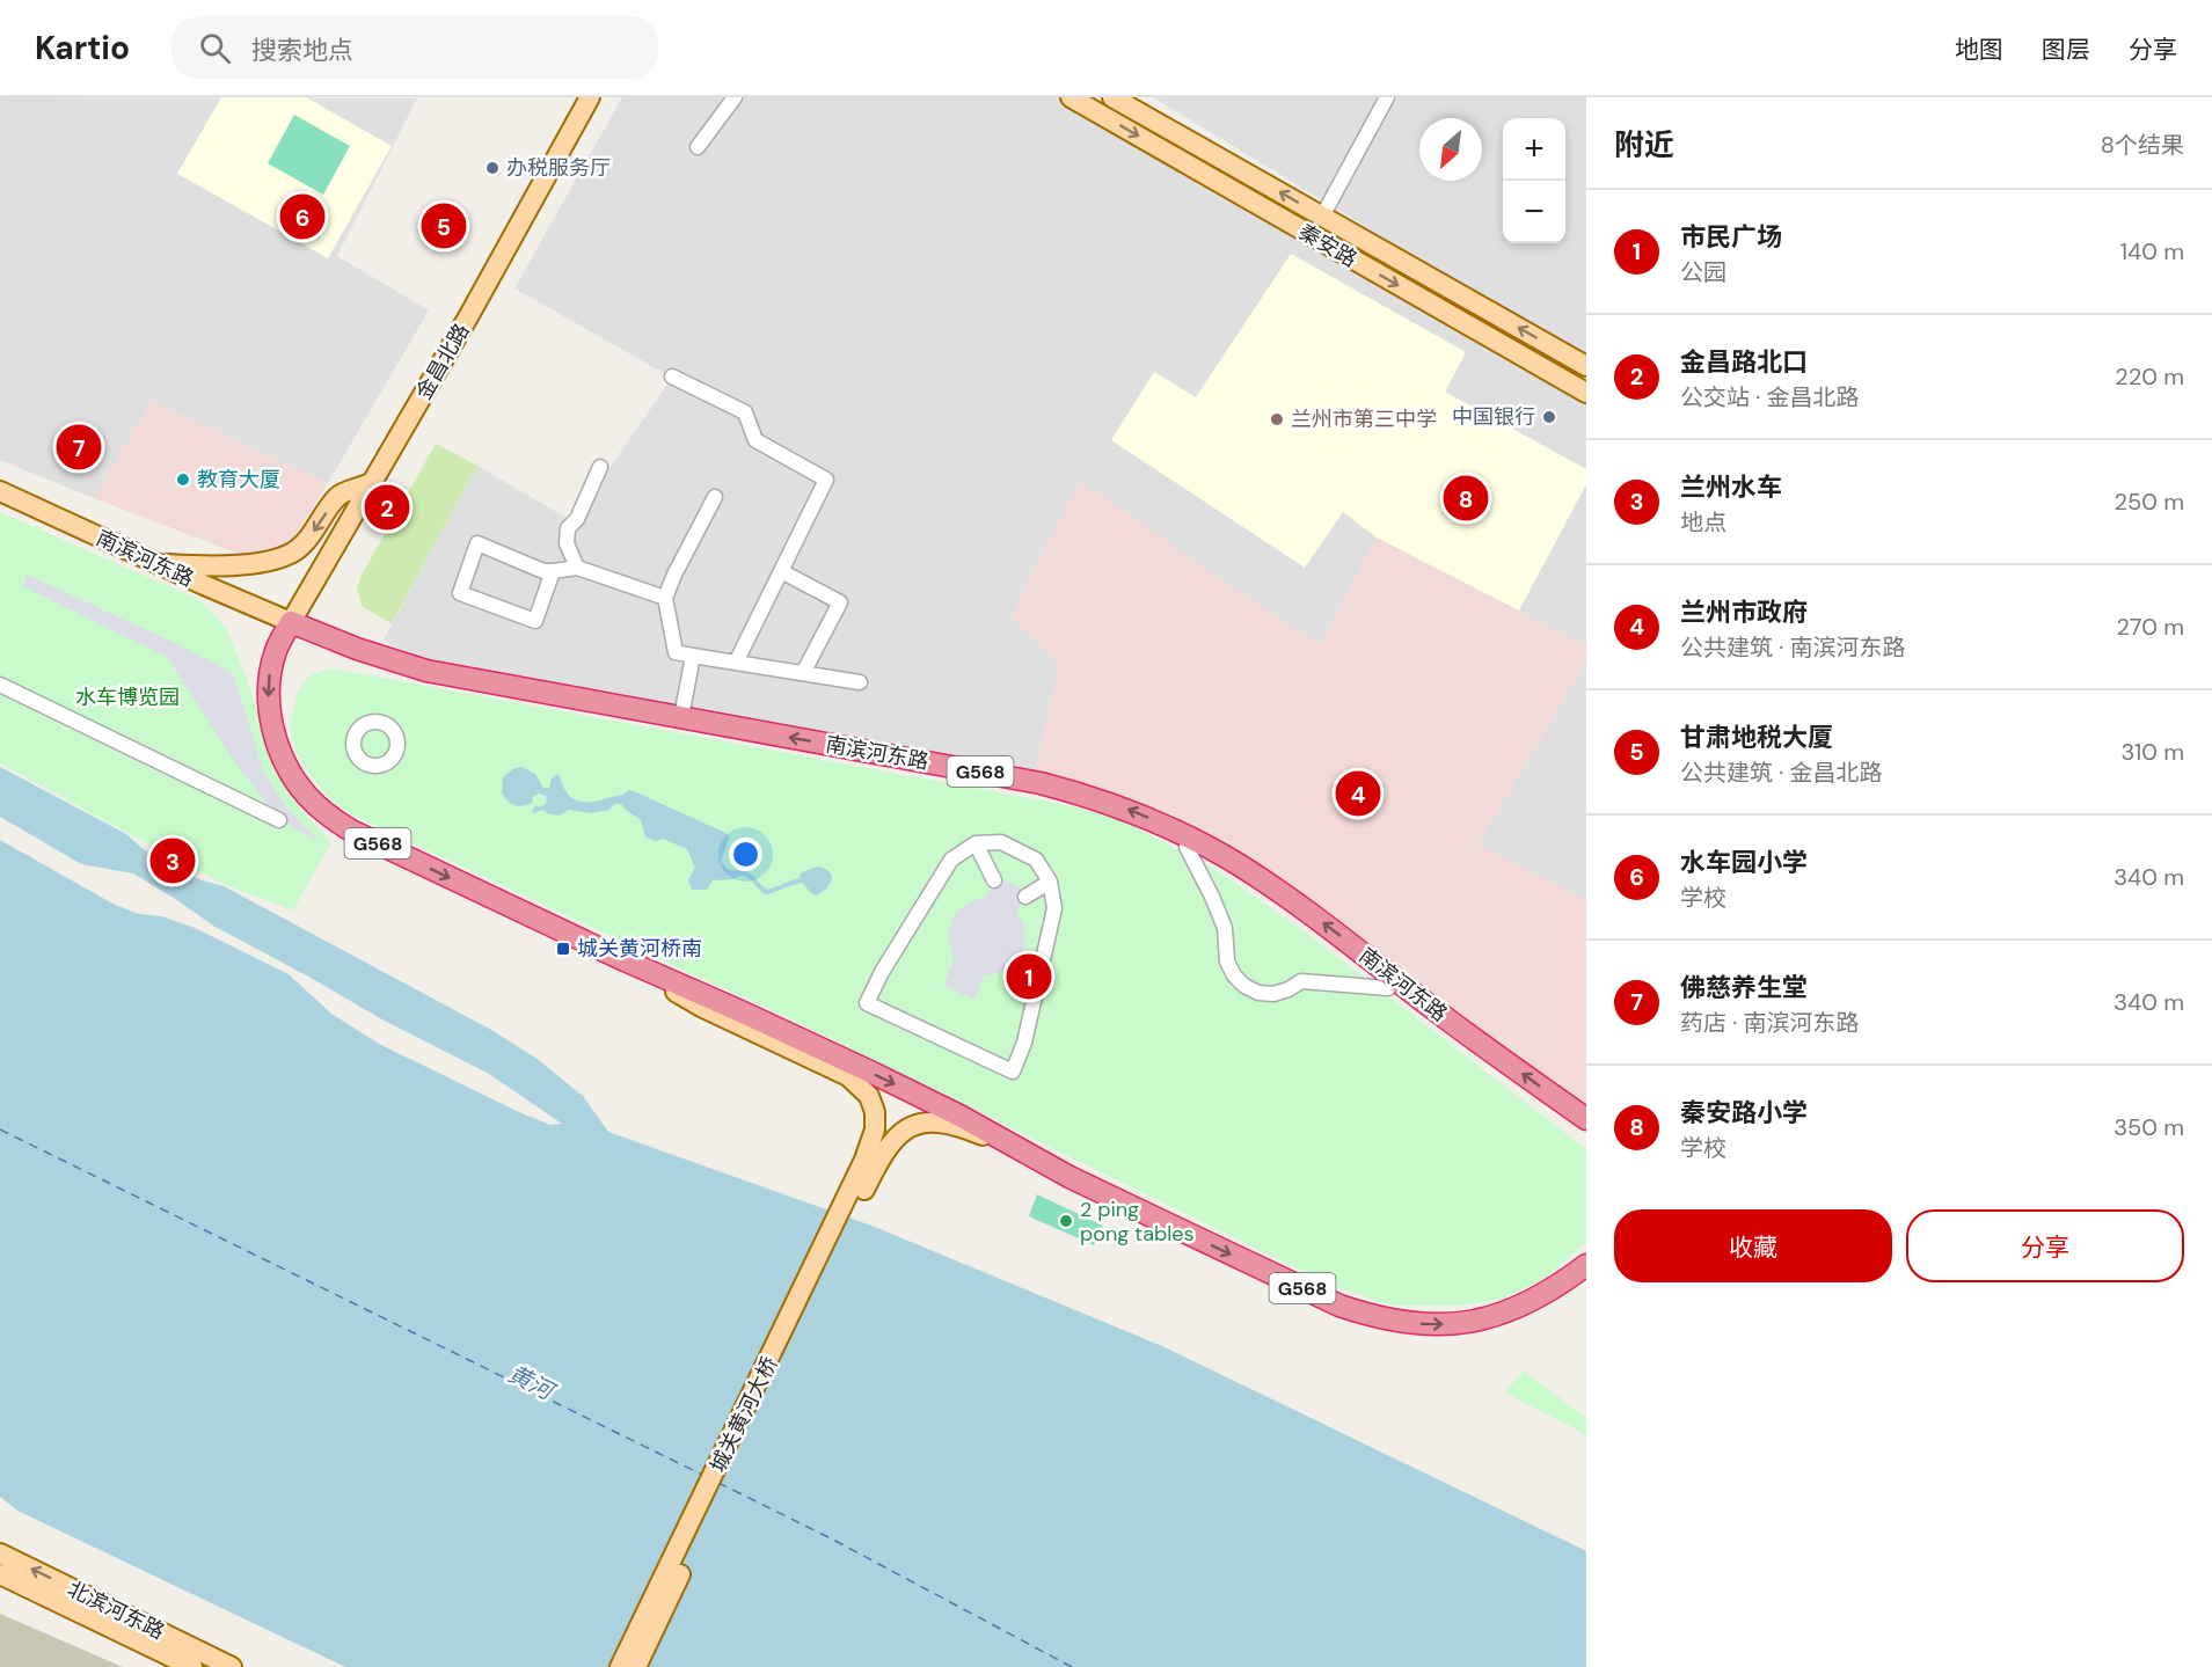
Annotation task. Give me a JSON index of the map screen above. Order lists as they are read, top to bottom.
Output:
{
  "streets": {
    "highway": ["南滨河东路", "G568"],
    "main road": [
      "秦安路",
      "金昌北路",
      "城关黄河大桥",
      "北滨河东路"
    ]
  },
  "crossings": [
    ["金昌北路", "南滨河东路"],
    ["金昌北路", "G568"],
    ["南滨河东路", "G568"]
  ],
  "one_way": ["南滨河东路"],
  "water": ["黄河"],
  "parks": ["水车博览园"],
  "places": {
    "other": [
      "办税服务厅",
      "中国银行",
      "兰州市第三中学",
      "教育大厦",
      "2 ping pong tables"
    ],
    "transit": ["城关黄河桥南"]
  },
  "north": "bottom left",
  "page": {
    "header": "Kartio",
    "search": "搜索地点",
    "nav": ["地图", "图层", "分享"],
    "heading": ["附近", "8个结果"],
    "map_buttons": ["+", "−"],
    "list": [
      {
        "mark": "1",
        "name": "市民广场",
        "note": "公园",
        "value": "140 m"
      },
      {
        "mark": "2",
        "name": "金昌路北口",
        "note": "公交站 · 金昌北路",
        "value": "220 m"
      },
      {
        "mark": "3",
        "name": "兰州水车",
        "note": "地点",
        "value": "250 m"
      },
      {
        "mark": "4",
        "name": "兰州市政府",
        "note": "公共建筑 · 南滨河东路",
        "value": "270 m"
      },
      {
        "mark": "5",
        "name": "甘肃地税大厦",
        "note": "公共建筑 · 金昌北路",
        "value": "310 m"
      },
      {
        "mark": "6",
        "name": "水车园小学",
        "note": "学校",
        "value": "340 m"
      },
      {
        "mark": "7",
        "name": "佛慈养生堂",
        "note": "药店 · 南滨河东路",
        "value": "340 m"
      },
      {
        "mark": "8",
        "name": "秦安路小学",
        "note": "学校",
        "value": "350 m"
      }
    ],
    "pins": [
      "6",
      "5",
      "7",
      "8",
      "2",
      "4",
      "3",
      "1"
    ],
    "buttons": ["收藏", "分享"]
  }
}
